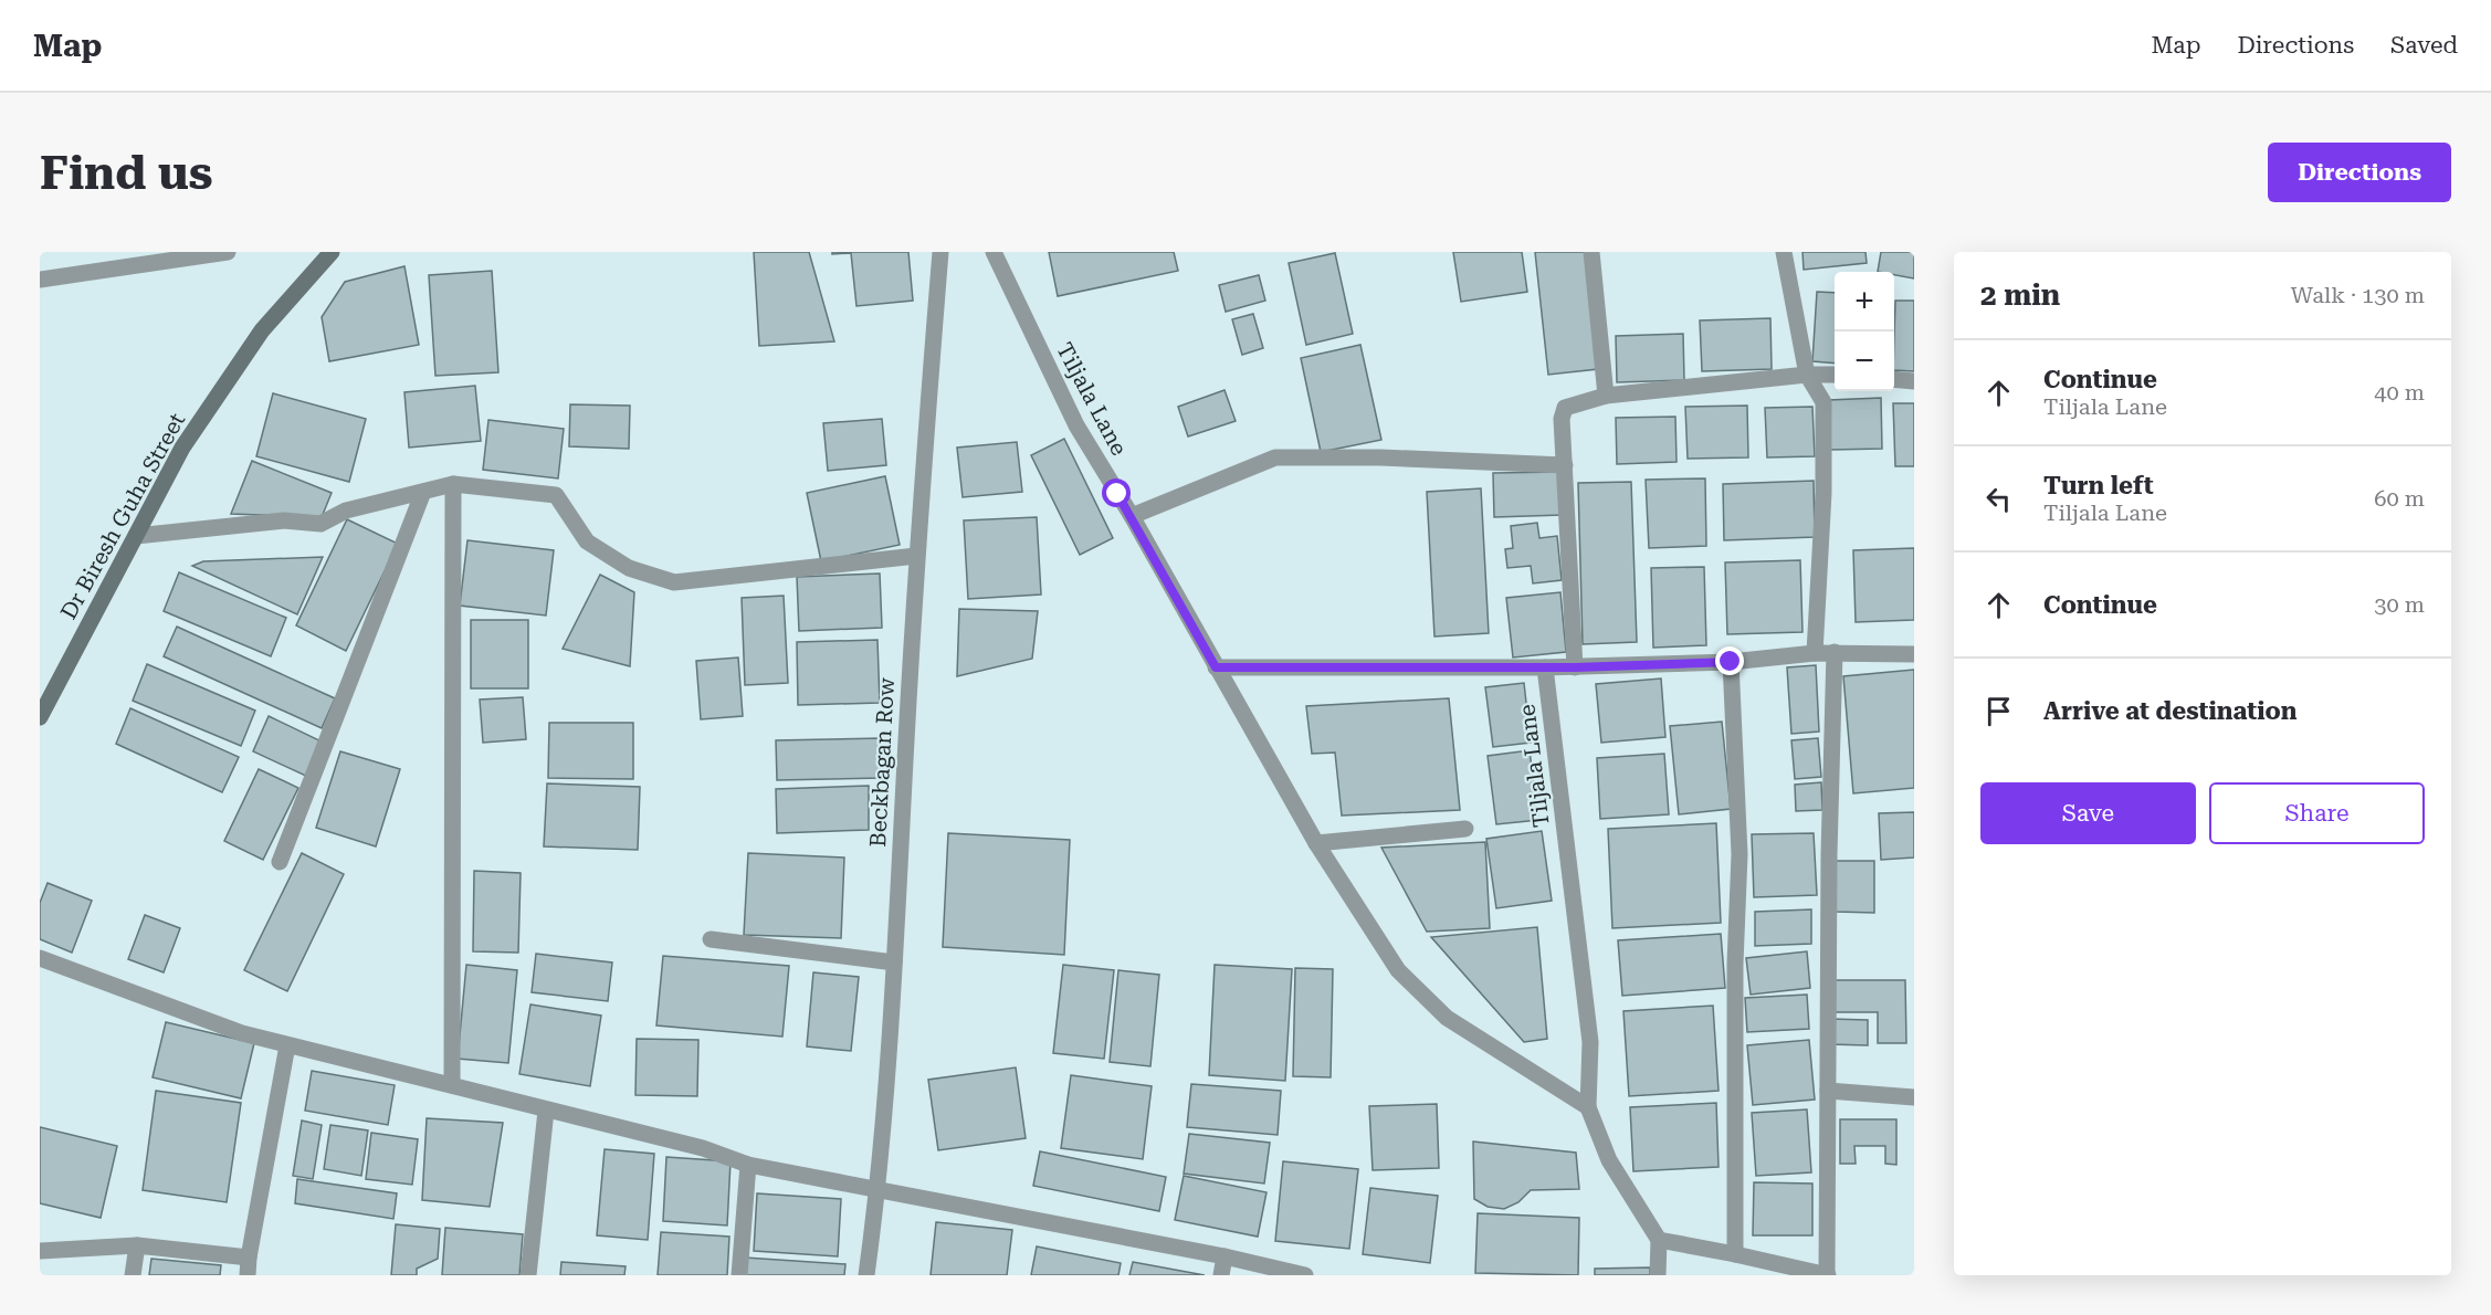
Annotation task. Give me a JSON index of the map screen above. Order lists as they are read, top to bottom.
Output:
{
  "streets": {
    "main road": ["Dr Biresh Guha Street"],
    "street": ["Tiljala Lane", "Beckbagan Row"]
  },
  "page": {
    "header": "Map",
    "nav": ["Map", "Directions", "Saved"],
    "buttons": [
      "Directions",
      ["Save", "Share"]
    ],
    "title": "Find us",
    "heading": ["2 min", "Walk · 130 m"],
    "map_buttons": ["+", "−"],
    "list": [
      ["Continue", "Tiljala Lane", "40 m"],
      ["Turn left", "Tiljala Lane", "60 m"],
      ["Continue", "30 m"],
      "Arrive at destination"
    ]
  }
}
